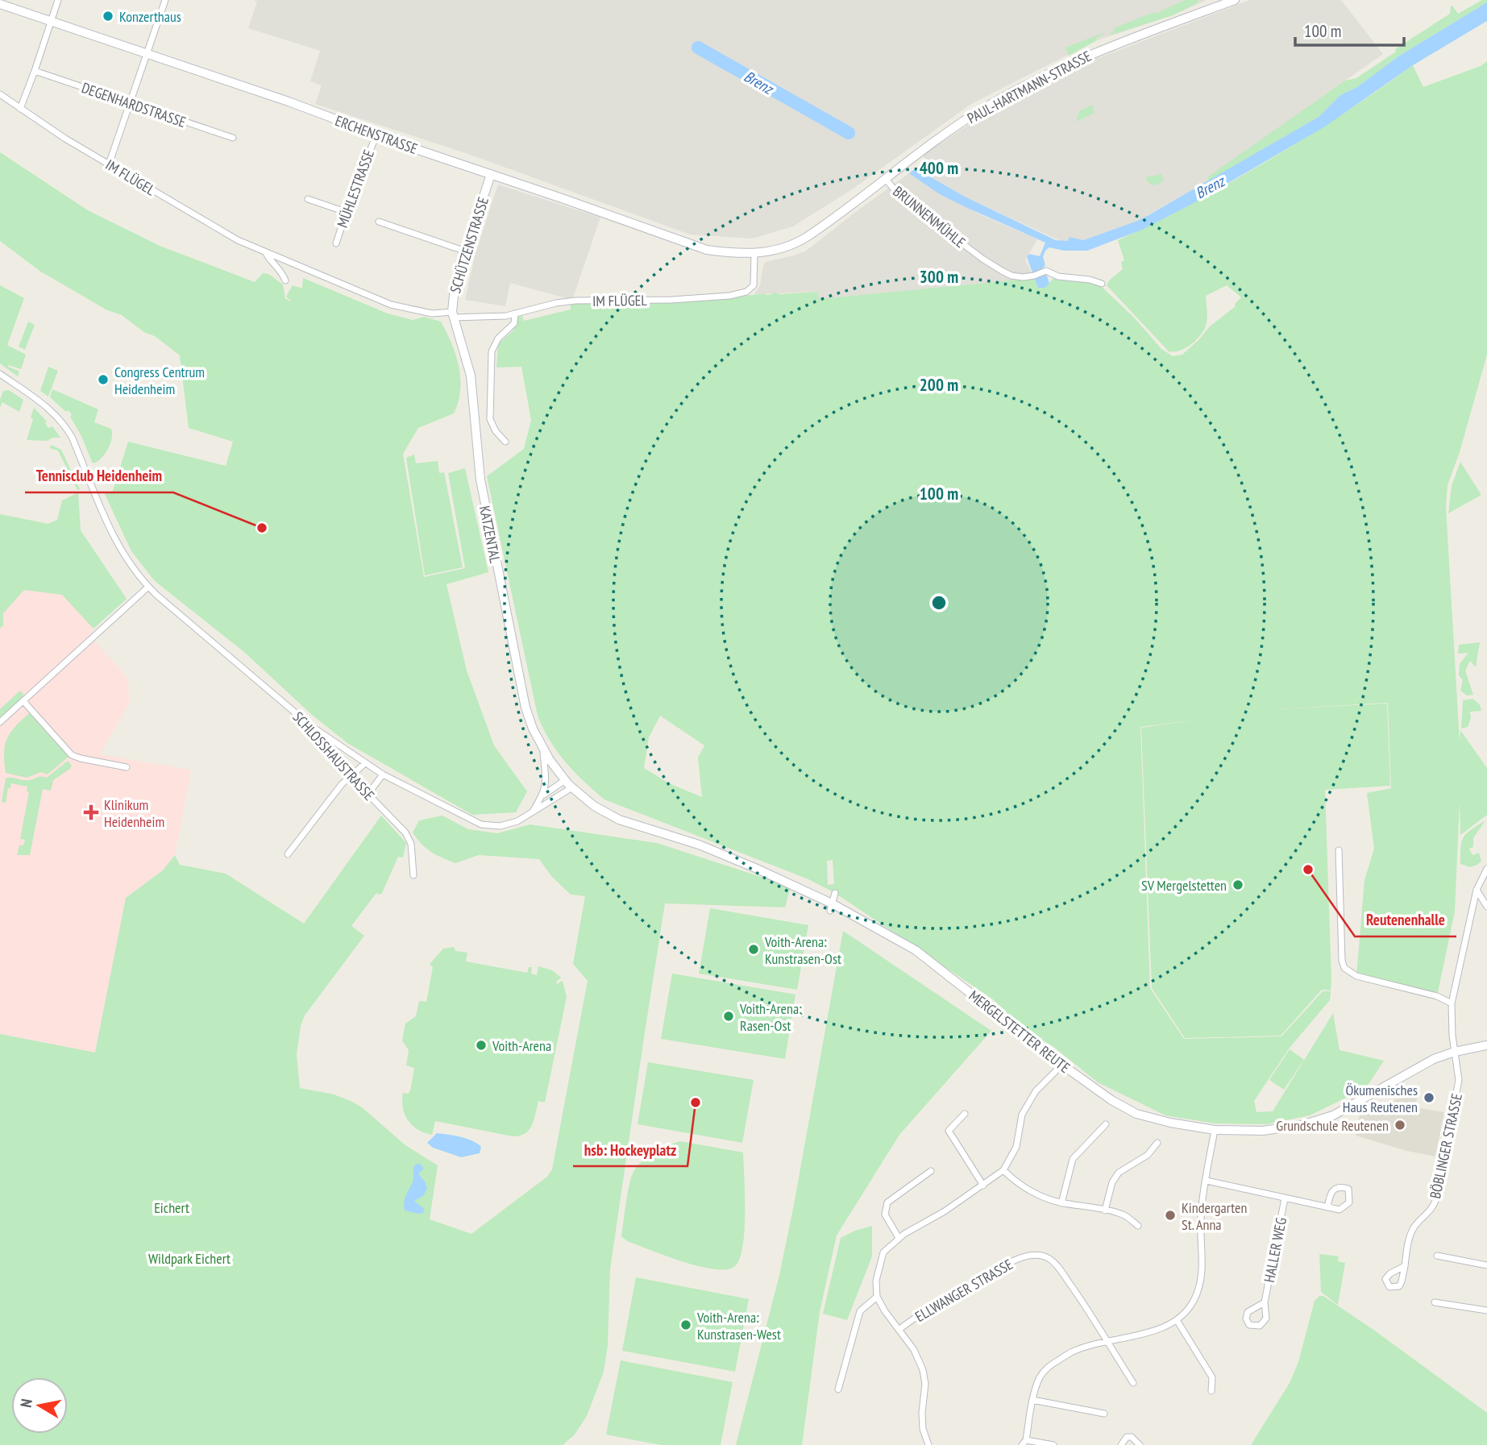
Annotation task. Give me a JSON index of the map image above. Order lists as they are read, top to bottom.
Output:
{
  "streets": {
    "street": [
      "PAUL-HARTMANN-STRASSE",
      "DEGENHARDSTRASSE",
      "ERCHENSTRASSE",
      "IM FLÜGEL",
      "MÜHLESTRASSE",
      "BRUNNENMÜHLE",
      "SCHÜTZENSTRASSE",
      "KATZENTAL",
      "SCHLOSSHAUSTRASSE",
      "MERGELSTETTER REUTE",
      "BÖBLINGER STRASSE",
      "HALLER WEG",
      "ELLWANGER STRASSE"
    ]
  },
  "crossings": [
    ["PAUL-HARTMANN-STRASSE", "ERCHENSTRASSE"],
    ["PAUL-HARTMANN-STRASSE", "IM FLÜGEL"],
    ["PAUL-HARTMANN-STRASSE", "BRUNNENMÜHLE"],
    ["ERCHENSTRASSE", "IM FLÜGEL"],
    ["ERCHENSTRASSE", "MÜHLESTRASSE"],
    ["ERCHENSTRASSE", "SCHÜTZENSTRASSE"],
    ["IM FLÜGEL", "SCHÜTZENSTRASSE"],
    ["IM FLÜGEL", "KATZENTAL"],
    ["SCHÜTZENSTRASSE", "KATZENTAL"],
    ["KATZENTAL", "MERGELSTETTER REUTE"],
    ["MERGELSTETTER REUTE", "BÖBLINGER STRASSE"]
  ],
  "water": ["Brenz"],
  "parks": ["Eichert", "Wildpark Eichert"],
  "places": {
    "other": [
      "Konzerthaus",
      "Congress Centrum Heidenheim",
      "Tennisclub Heidenheim",
      "Reutenenhalle",
      "SV Mergelstetten",
      "Voith-Arena: Kunstrasen-Ost",
      "Voith-Arena: Rasen-Ost",
      "Voith-Arena",
      "Ökumenisches Haus Reutenen",
      "hsb: Hockeyplatz",
      "Grundschule Reutenen",
      "Kindergarten St. Anna",
      "Voith-Arena: Kunstrasen-West"
    ],
    "health": ["Klinikum Heidenheim"]
  },
  "scale_bar": "100 m",
  "north": "left",
  "rings": [
    "400 m",
    "300 m",
    "200 m",
    "100 m"
  ]
}
